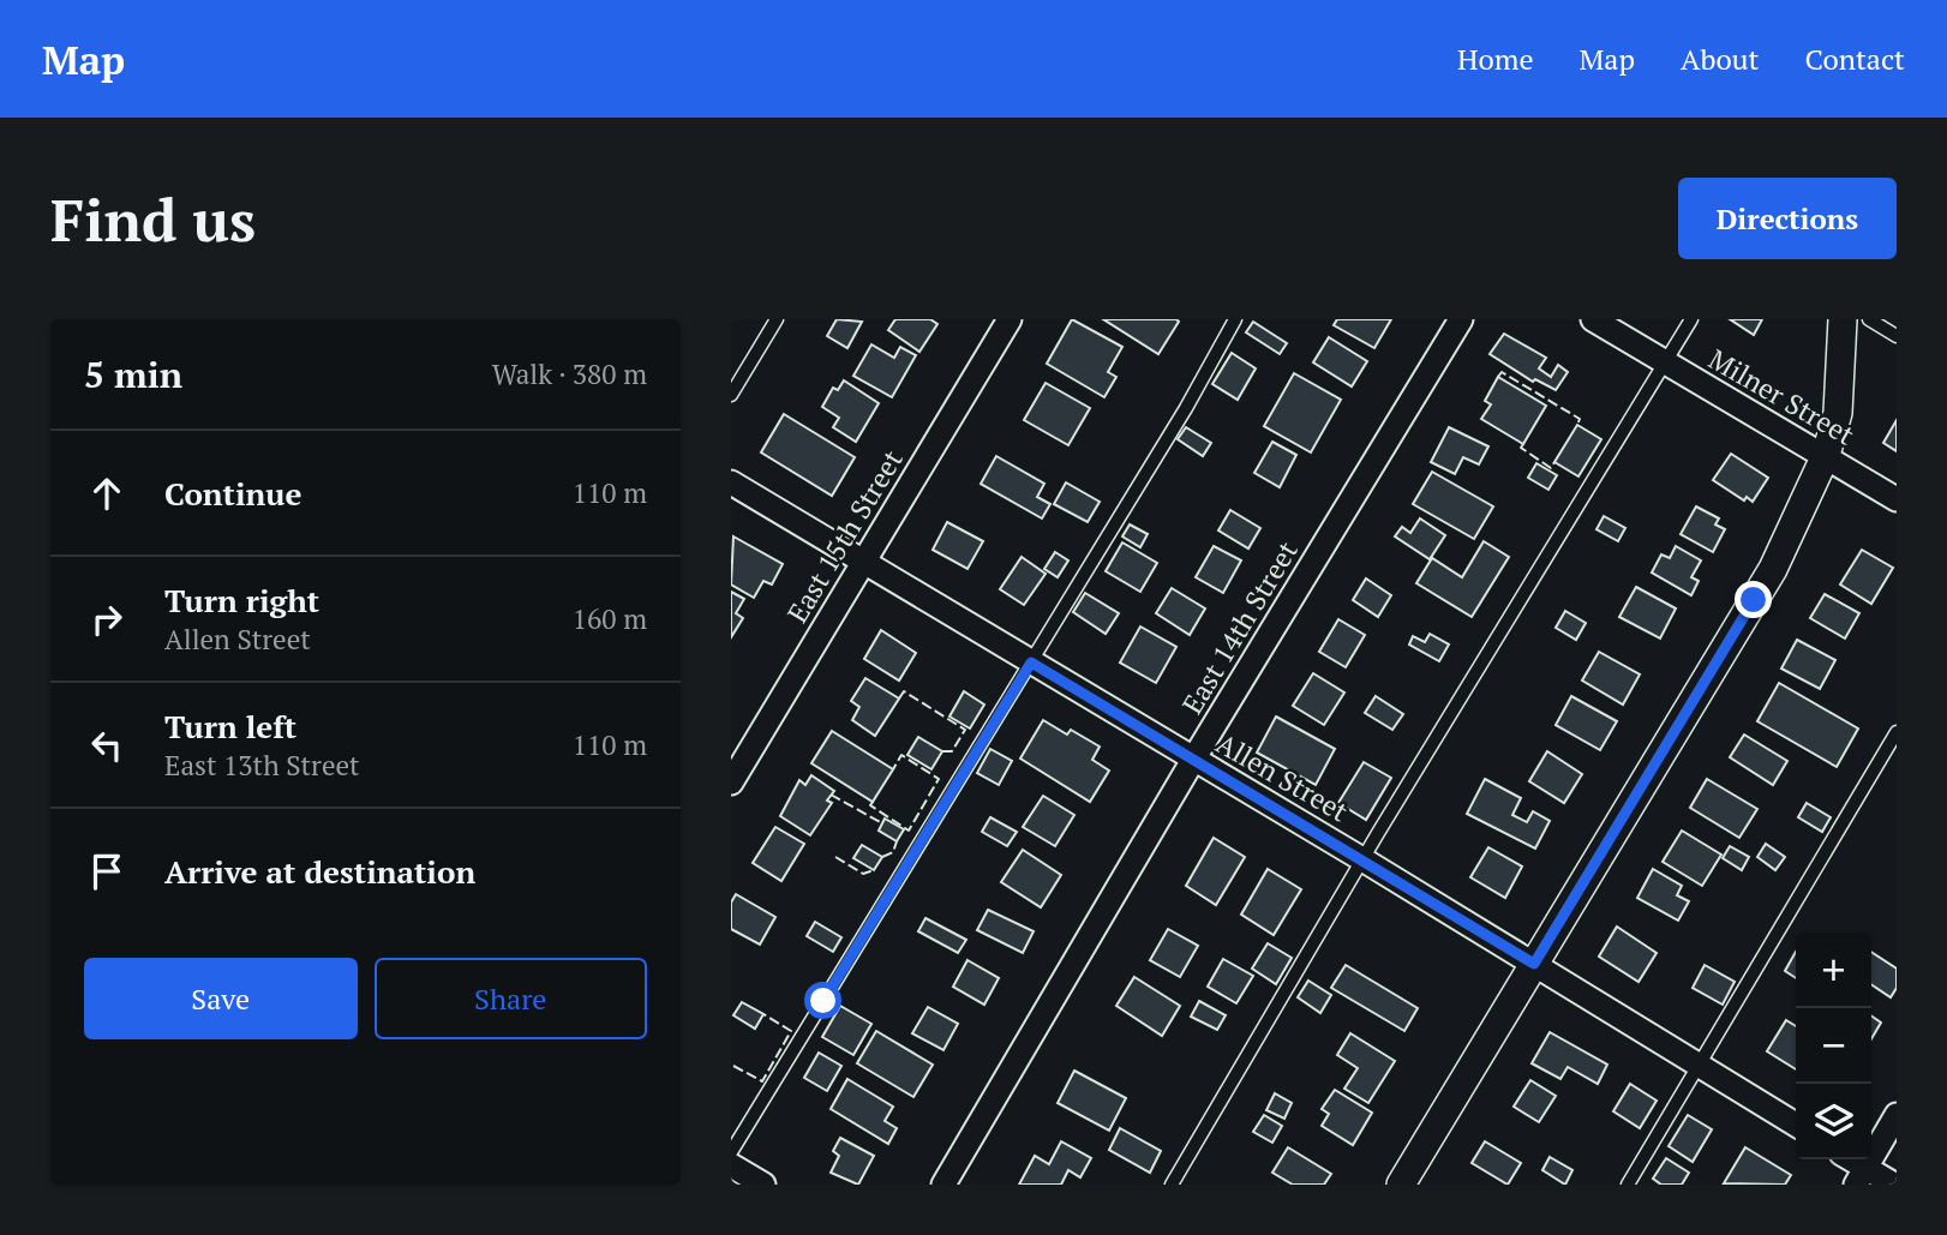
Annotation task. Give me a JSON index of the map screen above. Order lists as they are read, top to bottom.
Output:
{
  "streets": {
    "street": [
      "Milner Street",
      "East 15th Street",
      "East 14th Street",
      "Allen Street"
    ]
  },
  "crossings": [
    ["East 15th Street", "Allen Street"],
    ["East 14th Street", "Allen Street"]
  ],
  "page": {
    "header": "Map",
    "nav": [
      "Home",
      "Map",
      "About",
      "Contact"
    ],
    "buttons": [
      "Directions",
      ["Save", "Share"]
    ],
    "title": "Find us",
    "heading": ["5 min", "Walk · 380 m"],
    "list": [
      ["Continue", "110 m"],
      ["Turn right", "Allen Street", "160 m"],
      ["Turn left", "East 13th Street", "110 m"],
      "Arrive at destination"
    ],
    "map_buttons": ["+", "−"]
  }
}
